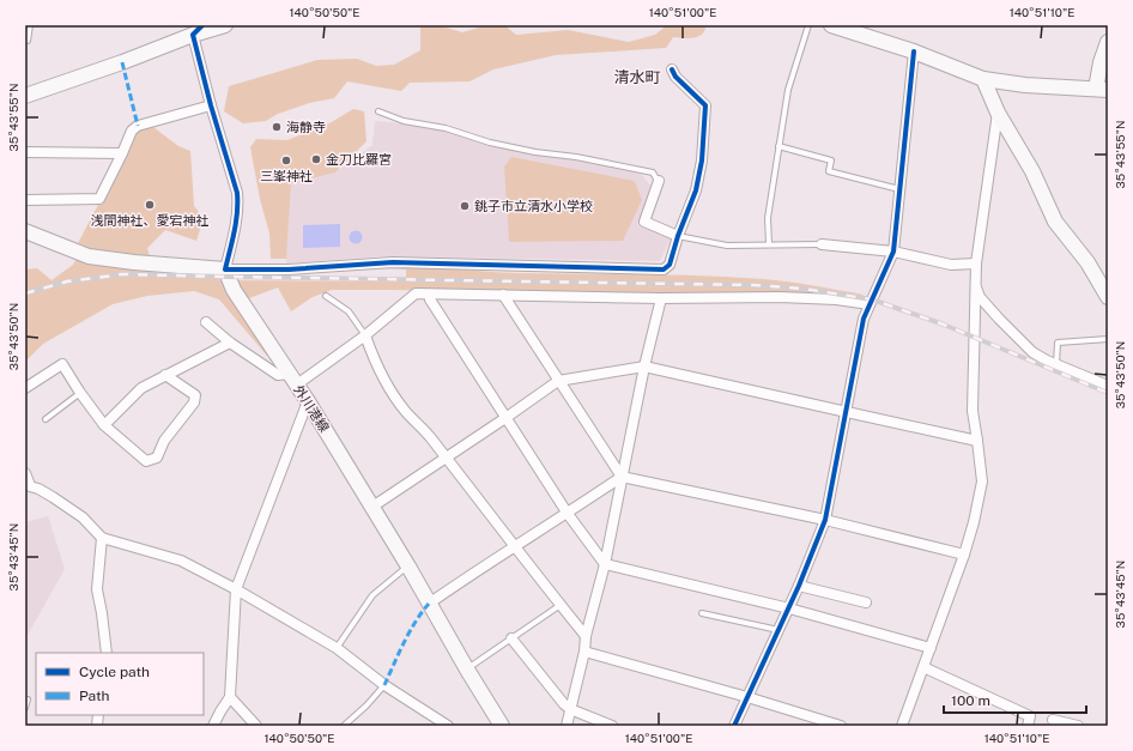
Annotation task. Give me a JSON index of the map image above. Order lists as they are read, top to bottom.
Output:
{
  "streets": {
    "street": ["外川港線"]
  },
  "districts": ["清水町"],
  "places": [
    "海静寺",
    "金刀比羅宮",
    "三峯神社",
    "浅間神社、愛宕神社",
    "銚子市立清水小学校"
  ],
  "legend": ["Cycle path", "Path"],
  "scale_bar": "100 m",
  "coordinates": [
    "140°50'50\"E",
    "140°51'00\"E",
    "140°51'10\"E",
    "35°43'55\"N",
    "35°43'50\"N",
    "35°43'45\"N"
  ]
}
